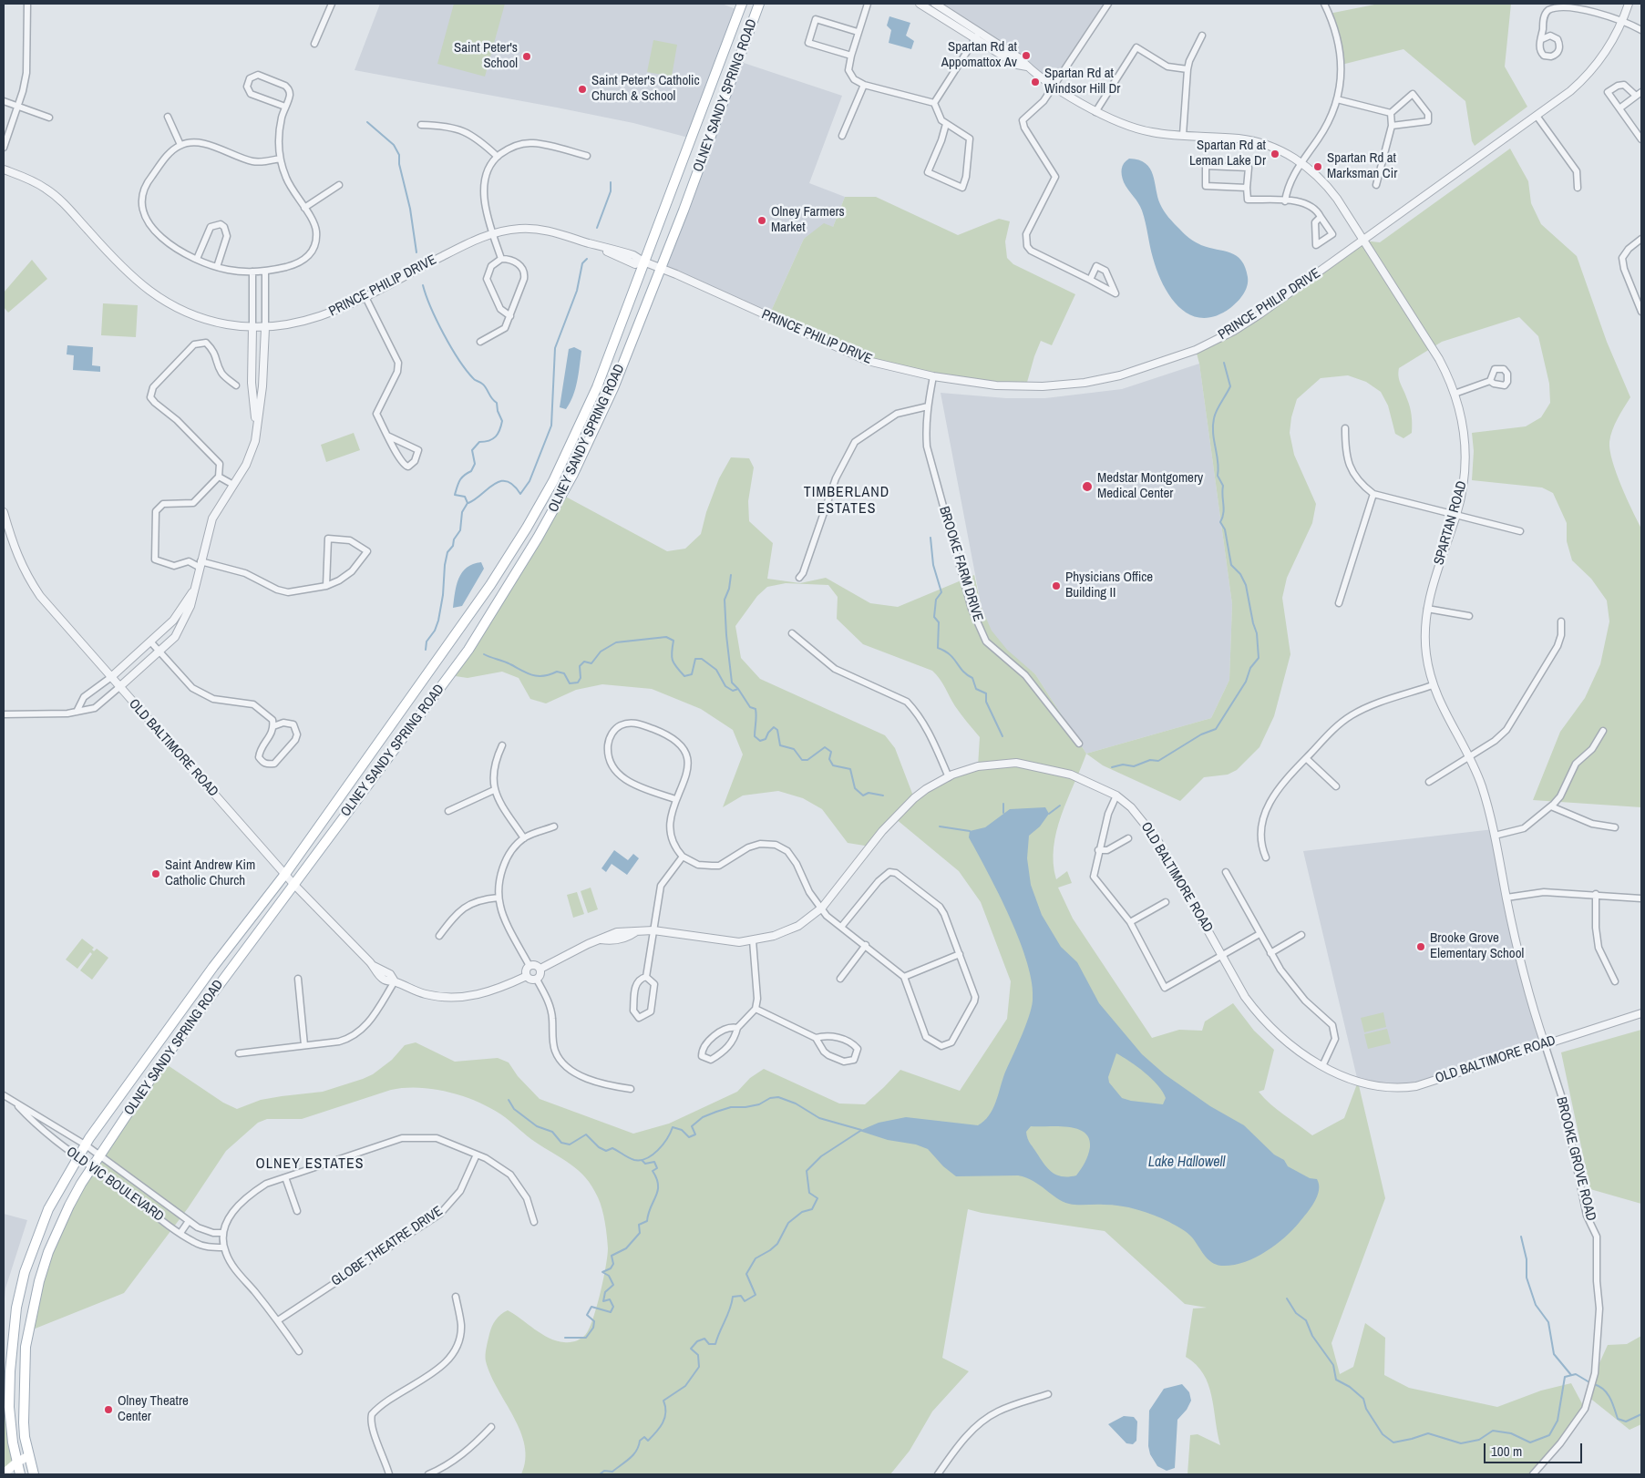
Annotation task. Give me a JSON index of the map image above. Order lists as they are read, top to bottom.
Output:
{
  "streets": {
    "main road": ["OLNEY SANDY SPRING ROAD"],
    "street": [
      "PRINCE PHILIP DRIVE",
      "SPARTAN ROAD",
      "BROOKE FARM DRIVE",
      "OLD BALTIMORE ROAD",
      "BROOKE GROVE ROAD",
      "OLD VIC BOULEVARD",
      "GLOBE THEATRE DRIVE"
    ]
  },
  "crossings": [
    ["OLNEY SANDY SPRING ROAD", "PRINCE PHILIP DRIVE"],
    ["OLNEY SANDY SPRING ROAD", "OLD BALTIMORE ROAD"],
    ["OLNEY SANDY SPRING ROAD", "OLD VIC BOULEVARD"],
    ["PRINCE PHILIP DRIVE", "SPARTAN ROAD"],
    ["PRINCE PHILIP DRIVE", "BROOKE FARM DRIVE"],
    ["SPARTAN ROAD", "OLD BALTIMORE ROAD"],
    ["SPARTAN ROAD", "BROOKE GROVE ROAD"],
    ["OLD BALTIMORE ROAD", "BROOKE GROVE ROAD"]
  ],
  "districts": ["TIMBERLAND ESTATES", "OLNEY ESTATES"],
  "water": ["Lake Hallowell"],
  "places": [
    "Spartan Rd at Appomattox Av",
    "Saint Peter's School",
    "Spartan Rd at Windsor Hill Dr",
    "Saint Peter's Catholic Church & School",
    "Spartan Rd at Leman Lake Dr",
    "Spartan Rd at Marksman Cir",
    "Olney Farmers Market",
    "Medstar Montgomery Medical Center",
    "Physicians Office Building II",
    "Saint Andrew Kim Catholic Church",
    "Brooke Grove Elementary School",
    "Olney Theatre Center"
  ],
  "scale_bar": "100 m"
}
